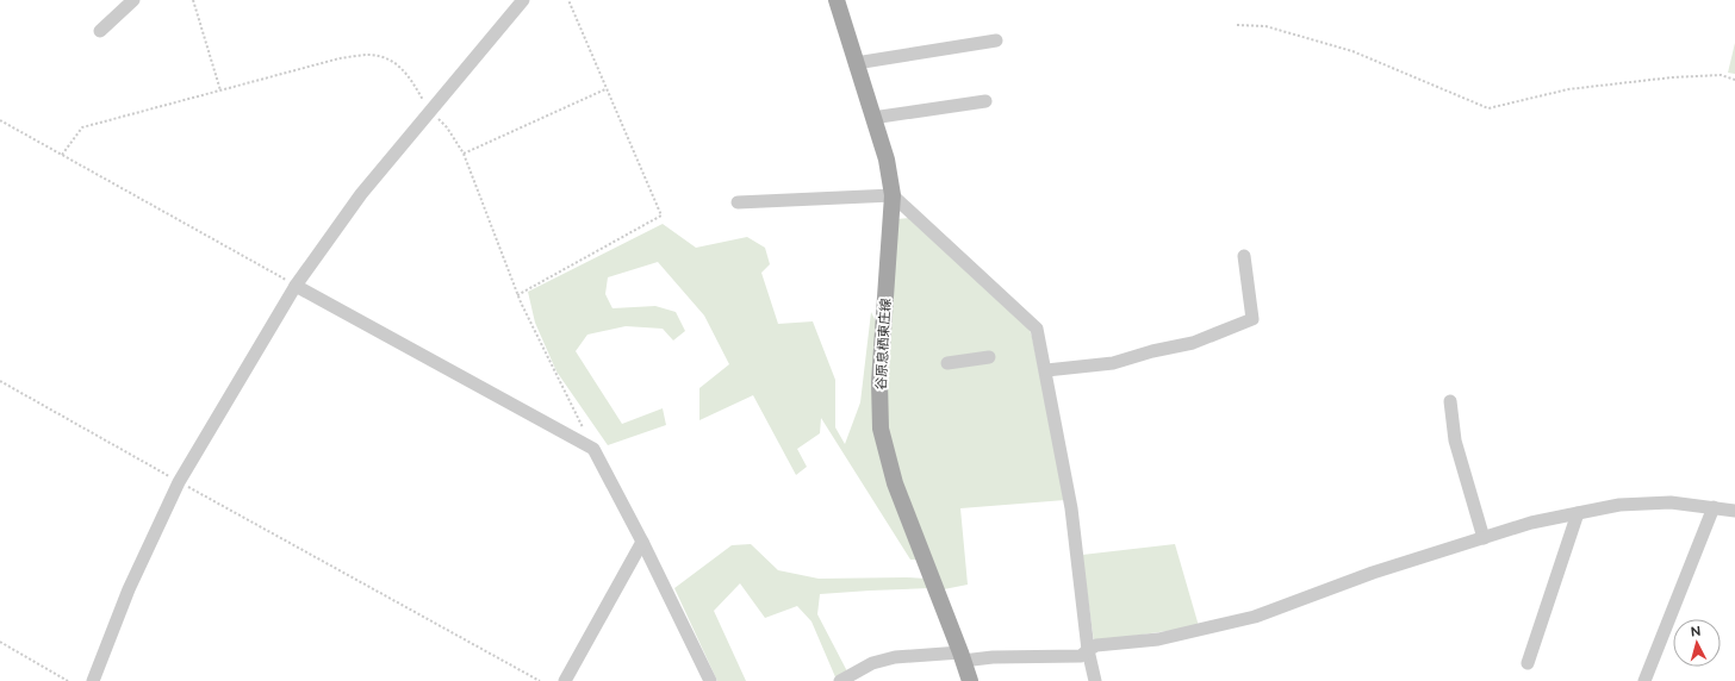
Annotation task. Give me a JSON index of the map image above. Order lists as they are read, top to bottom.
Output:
{
  "streets": {
    "main road": ["谷原息栖東庄線"]
  },
  "north": "top"
}
